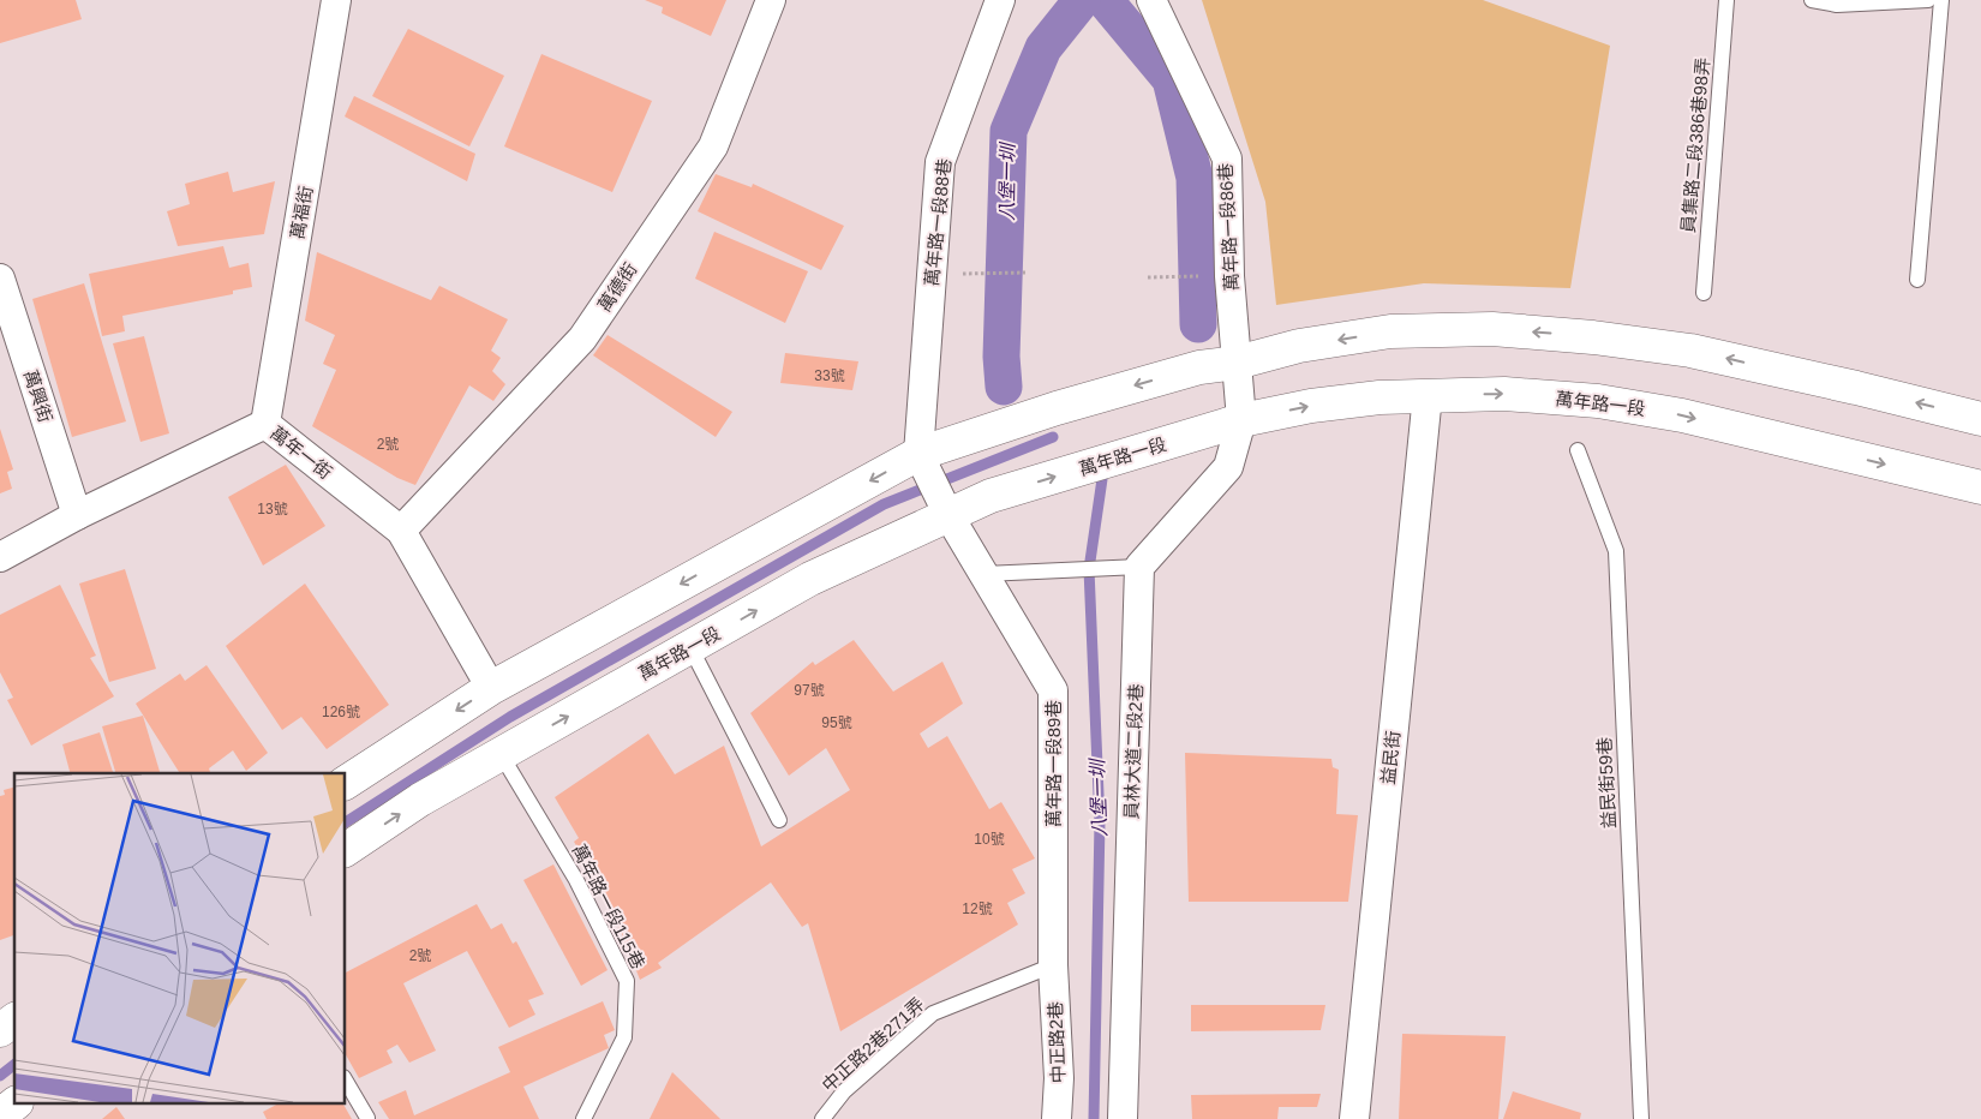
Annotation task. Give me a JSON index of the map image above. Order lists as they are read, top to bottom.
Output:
{
  "streets": {
    "street": [
      "萬福街",
      "萬年路一段88巷",
      "萬年路一段86巷",
      "萬德街",
      "萬興街",
      "萬年路一段",
      "萬年一街",
      "員林大道二段2巷",
      "益民街",
      "萬年路一段89巷",
      "中正路2巷"
    ],
    "lane": [
      "員集路二段386巷98弄",
      "益民街59巷",
      "萬年路一段115巷",
      "中正路2巷271弄"
    ]
  },
  "crossings": [
    ["萬福街", "萬年一街"],
    ["萬年路一段88巷", "萬年路一段89巷"],
    ["萬年路一段86巷", "萬年路一段"],
    ["萬德街", "萬年一街"],
    ["萬興街", "萬年一街"],
    ["萬年路一段", "益民街"],
    ["萬年路一段", "萬年路一段89巷"],
    ["萬年路一段", "萬年路一段115巷"],
    ["萬年路一段89巷", "中正路2巷"],
    ["萬年路一段89巷", "中正路2巷271弄"],
    ["中正路2巷", "中正路2巷271弄"]
  ],
  "water": ["八堡一圳"],
  "house_numbers": [
    "33號",
    "2號",
    "13號",
    "97號",
    "126號",
    "95號",
    "10號",
    "12號",
    "2號"
  ]
}
